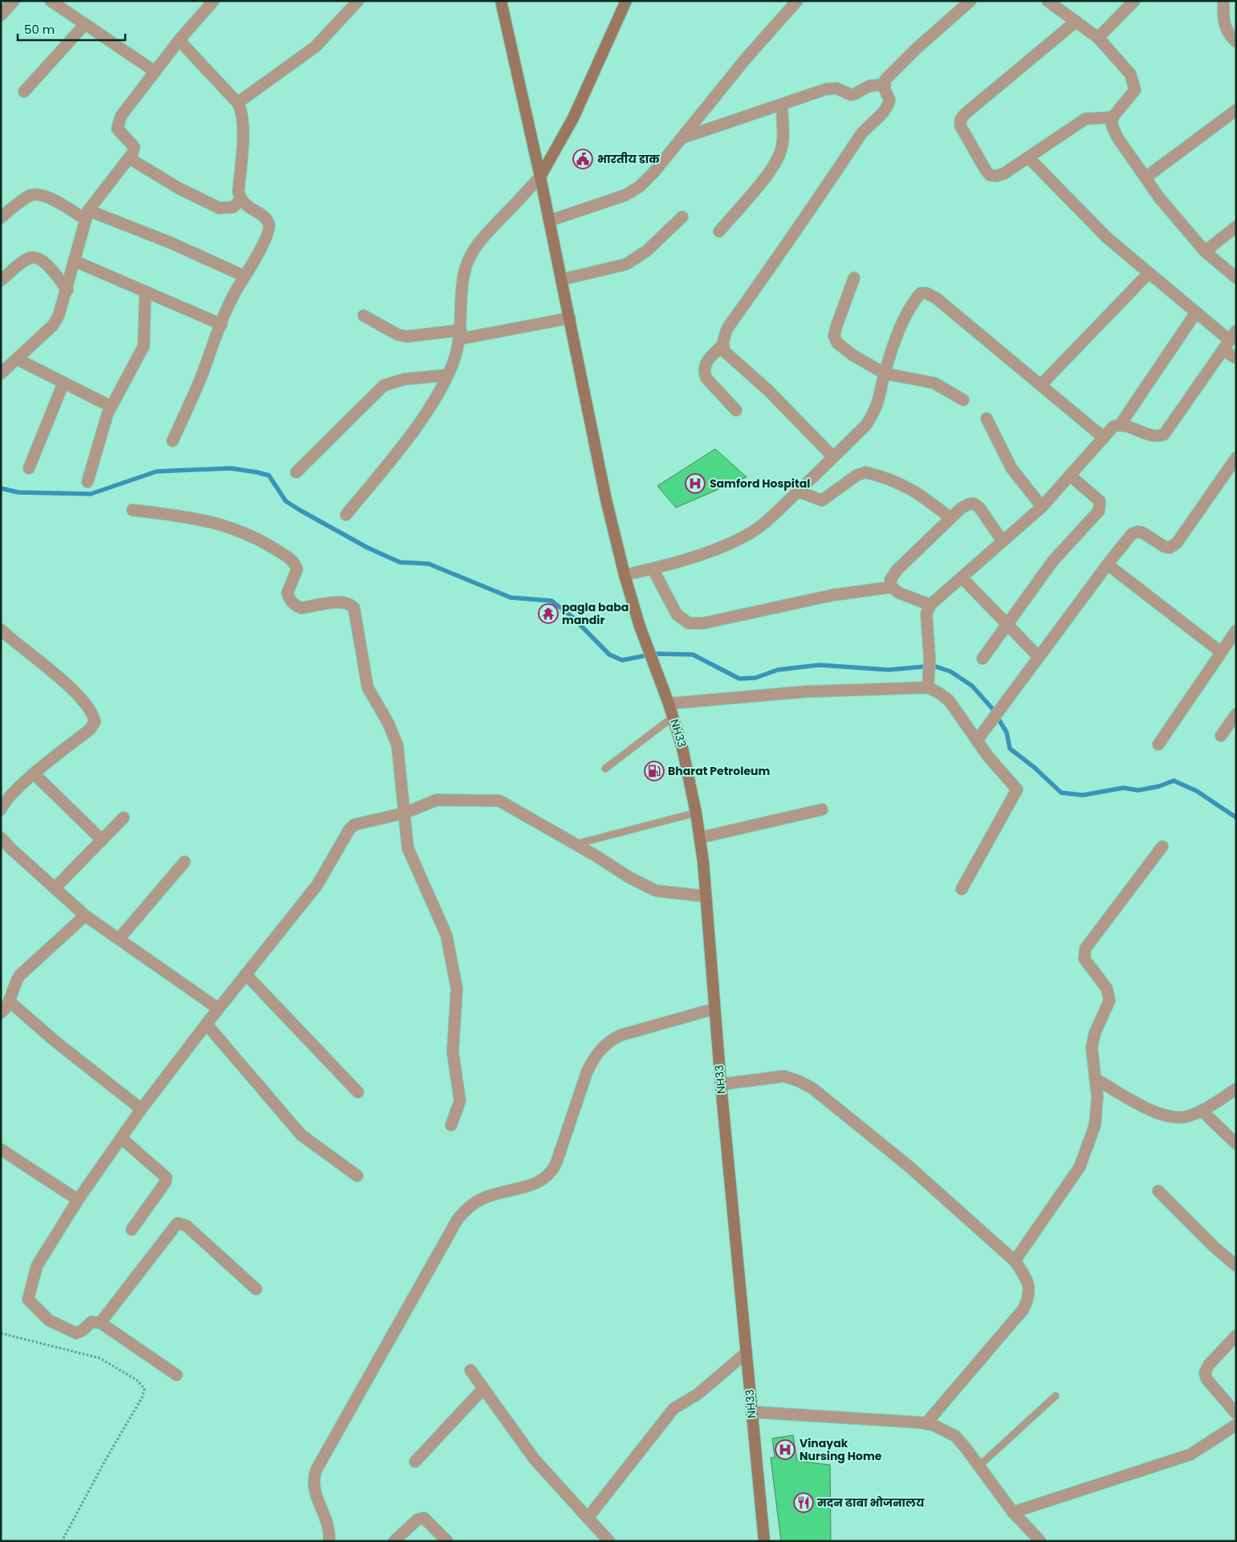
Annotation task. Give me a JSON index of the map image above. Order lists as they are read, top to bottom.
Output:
{
  "streets": {
    "main road": ["NH33"]
  },
  "places": {
    "public building": ["भारतीय डाक"],
    "hospital": ["Samford Hospital", "Vinayak Nursing Home"],
    "temple": ["pagla baba mandir"],
    "fuel station": ["Bharat Petroleum"],
    "restaurant": ["मदन ढाबा भोजनालय"]
  },
  "scale_bar": "50 m"
}
